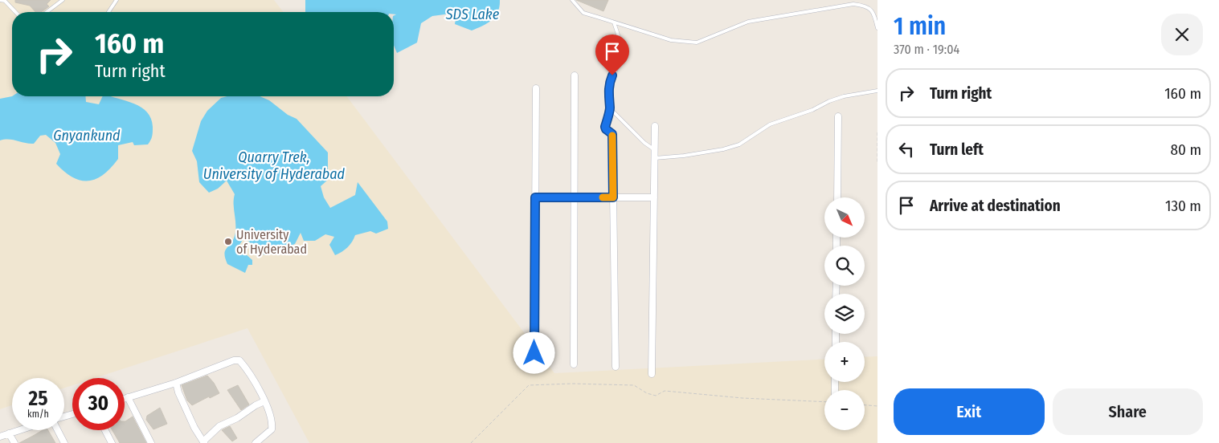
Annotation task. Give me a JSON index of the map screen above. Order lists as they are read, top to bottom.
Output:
{
  "water": ["SDS Lake", "Gnyankund", "Quarry Trek, University of Hyderabad"],
  "places": ["University of Hyderabad"],
  "north": "bottom right",
  "page": {
    "heading": ["1 min", "370 m · 19:04"],
    "turn": ["160 m", "Turn right"],
    "list": [
      {
        "name": "Turn right",
        "value": "160 m"
      },
      {
        "name": "Turn left",
        "value": "80 m"
      },
      {
        "name": "Arrive at destination",
        "value": "130 m"
      }
    ],
    "map_buttons": ["+", "−"],
    "speed": "25 km/h",
    "limit": "30",
    "buttons": ["Exit", "Share"]
  }
}
